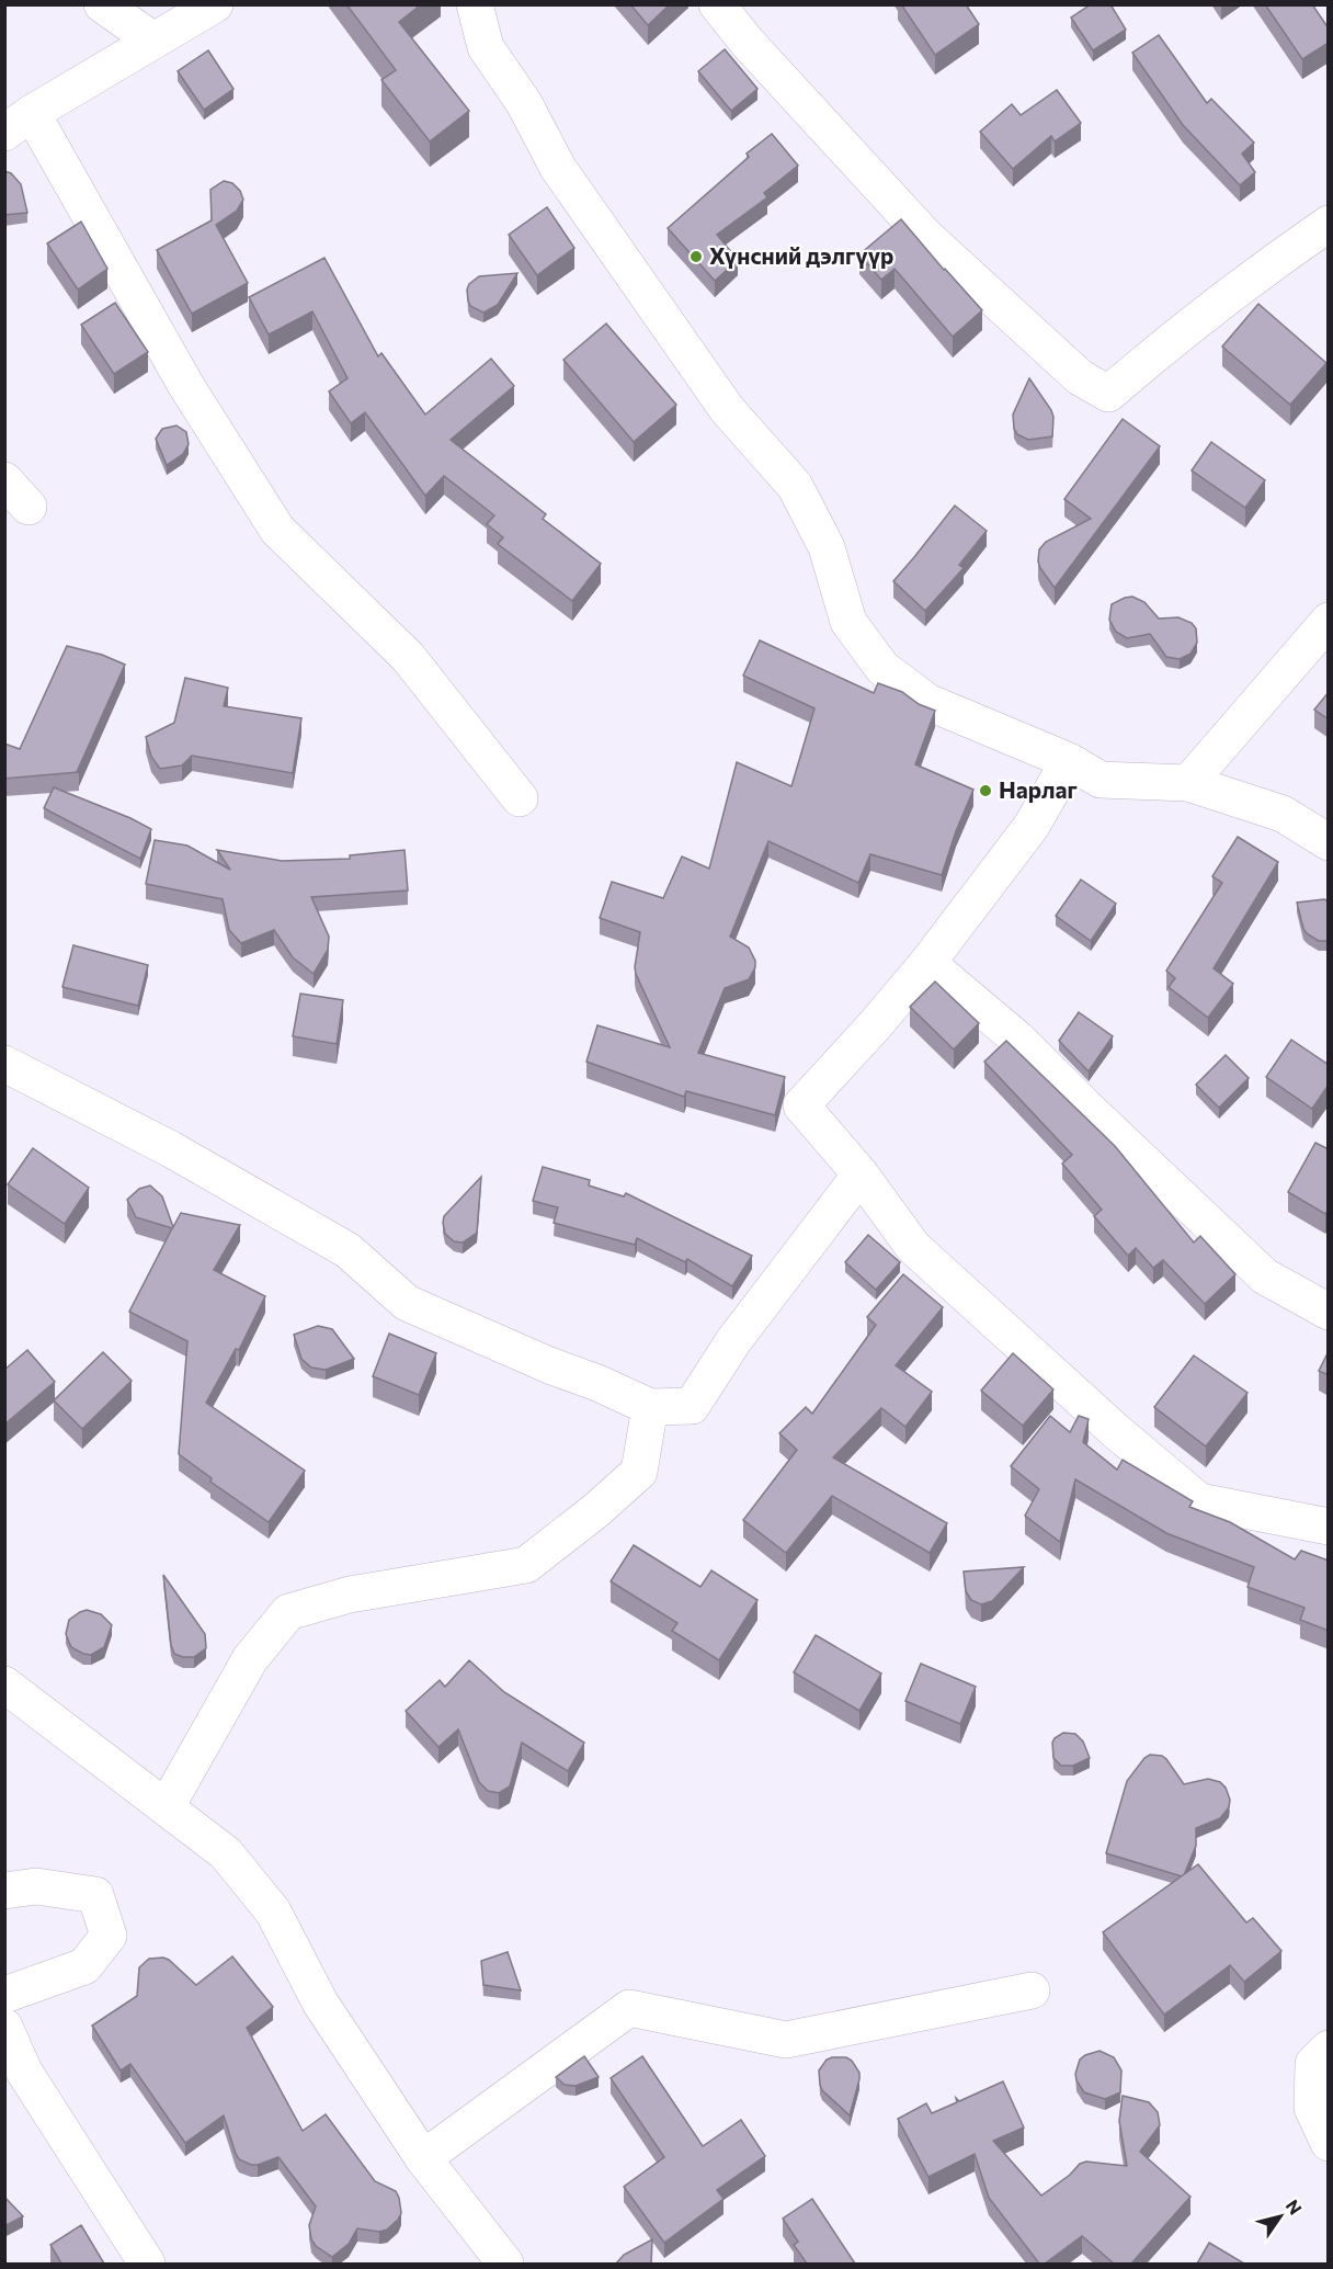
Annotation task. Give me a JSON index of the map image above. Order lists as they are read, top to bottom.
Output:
{
  "places": ["Хүнсний дэлгүүр", "Нарлаг"],
  "north": "top right"
}
